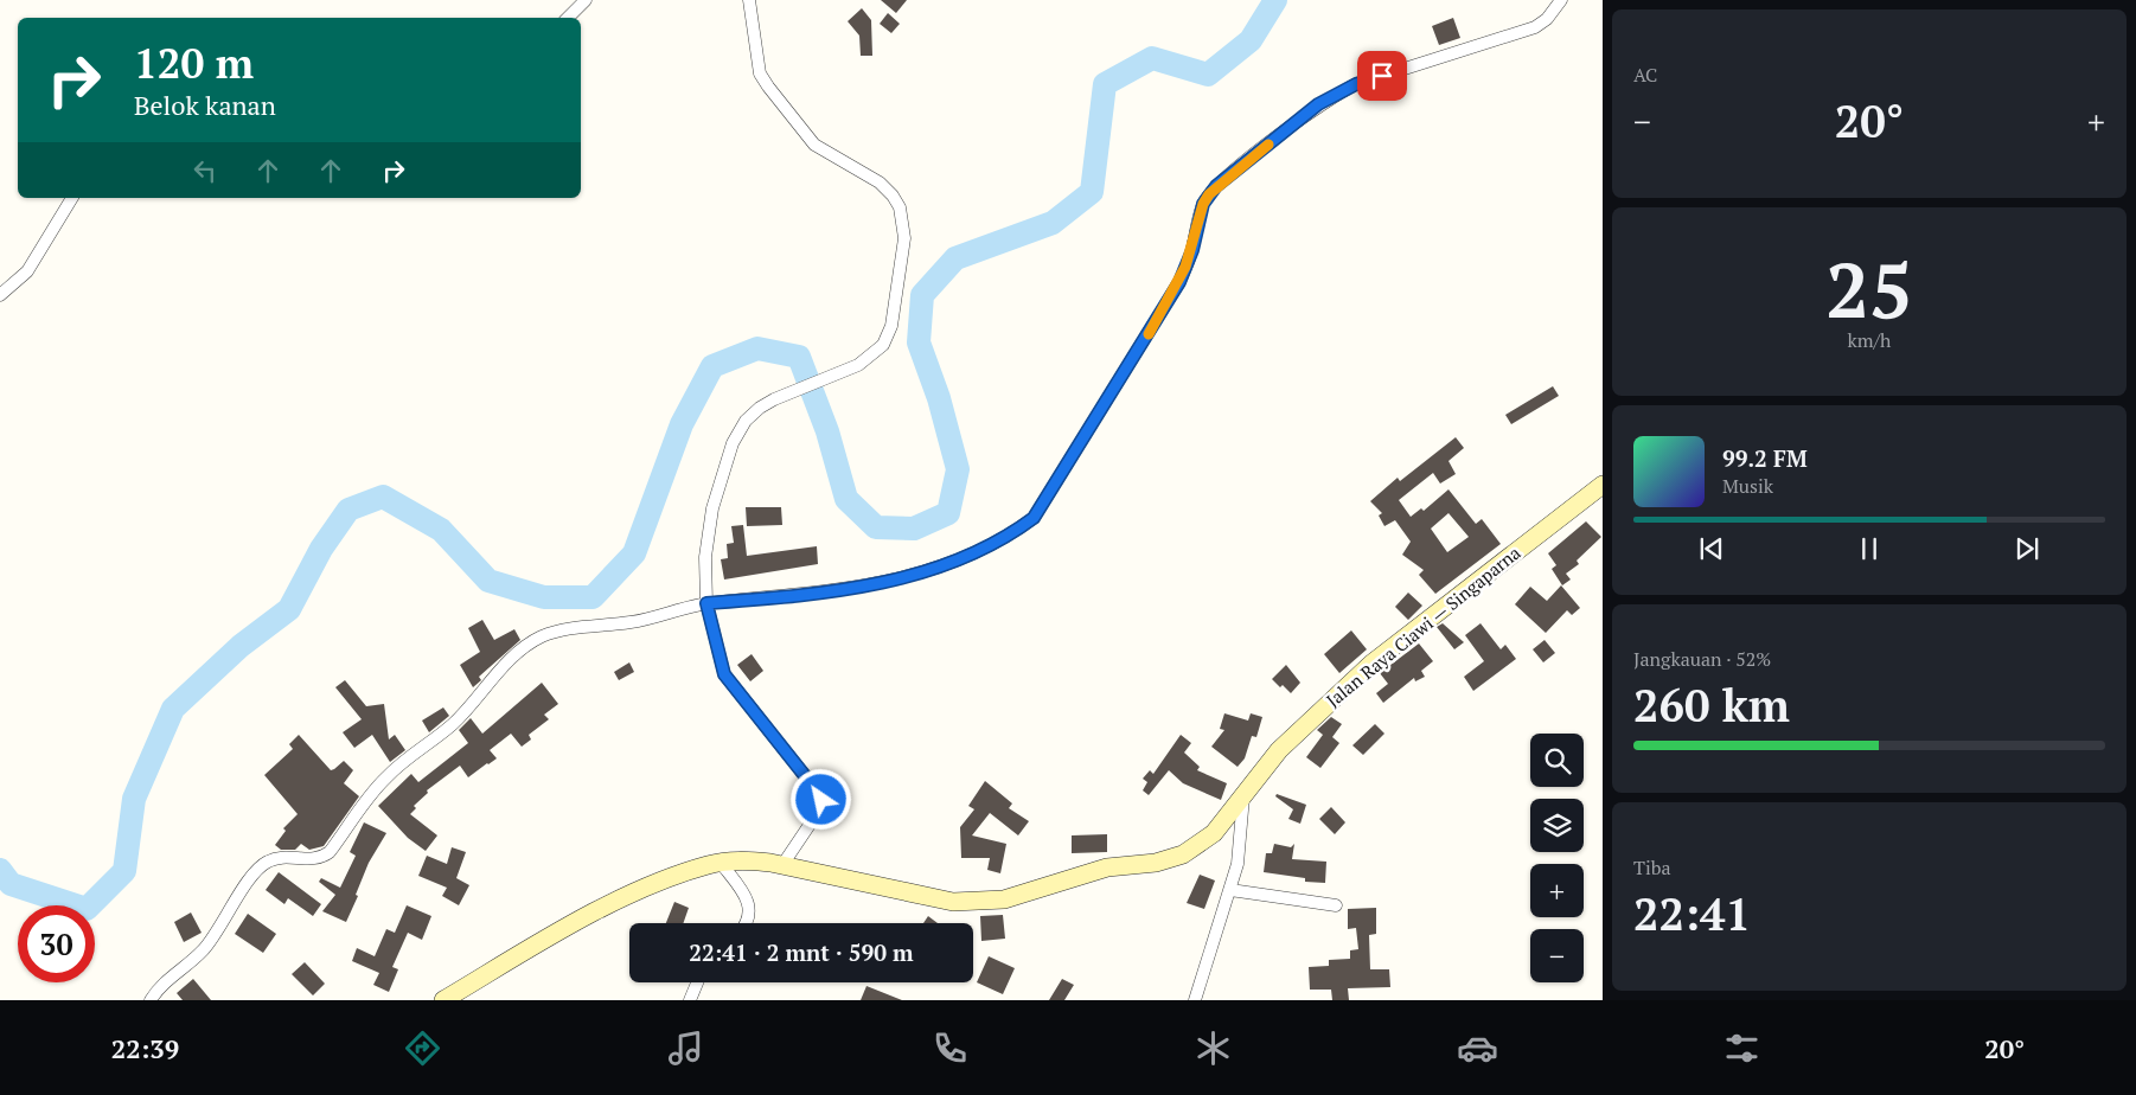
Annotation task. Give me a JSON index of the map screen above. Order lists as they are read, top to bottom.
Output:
{
  "streets": {
    "main road": ["Jalan Raya Ciawi — Singaparna"]
  },
  "page": {
    "tile": [
      "AC",
      ["25", "km/h"],
      ["Jangkauan · 52%", "260 km"],
      ["Tiba", "22:41"]
    ],
    "turn": ["120 m", "Belok kanan"],
    "heat": ["−", "20°", "+"],
    "song": ["99.2 FM", "Musik"],
    "map_buttons": ["+", "−"],
    "limit": "30",
    "trip": "22:41 · 2 mnt · 590 m",
    "tabs": ["22:39", "20°"]
  }
}
